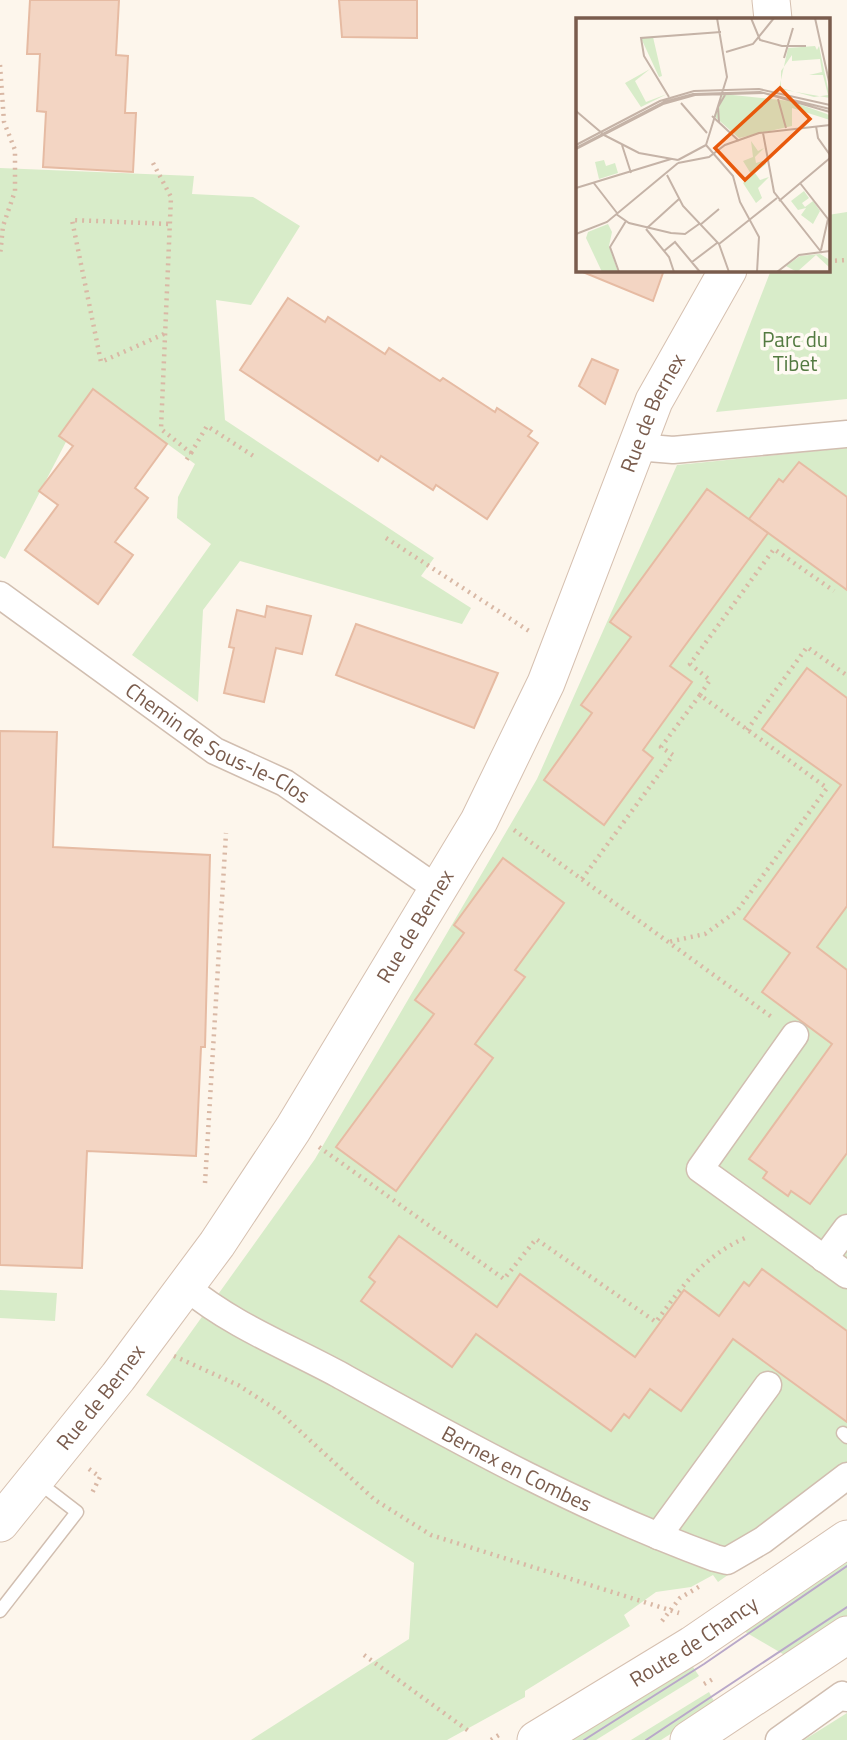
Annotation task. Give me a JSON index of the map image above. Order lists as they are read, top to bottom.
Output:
{
  "streets": {
    "street": [
      "Rue de Bernex",
      "Chemin de Sous-le-Clos",
      "Bernex en Combes",
      "Route de Chancy"
    ]
  },
  "crossings": [
    ["Rue de Bernex", "Chemin de Sous-le-Clos"],
    ["Rue de Bernex", "Bernex en Combes"]
  ],
  "parks": ["Parc du Tibet"]
}
